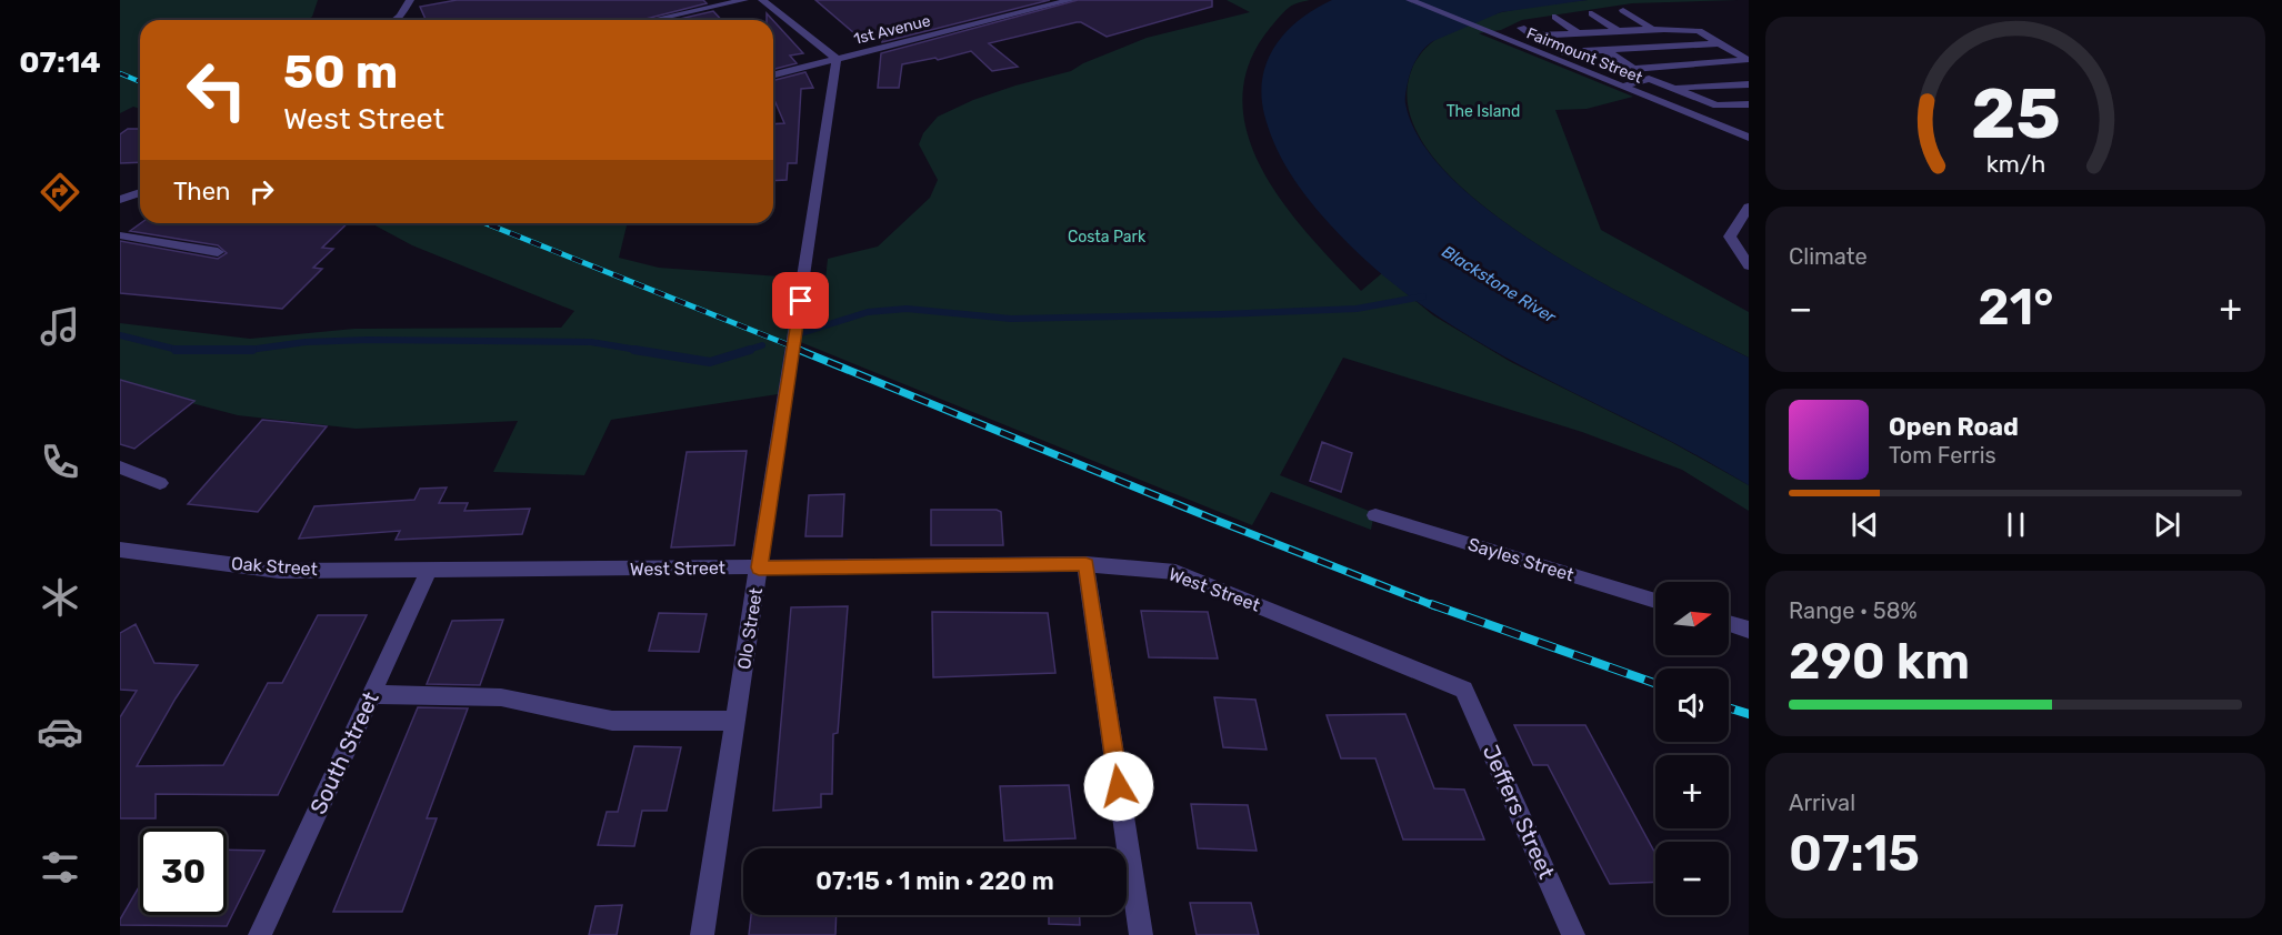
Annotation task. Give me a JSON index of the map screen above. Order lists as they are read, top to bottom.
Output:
{
  "streets": {
    "street": [
      "1st Avenue",
      "Fairmount Street",
      "Sayles Street",
      "Oak Street",
      "West Street",
      "Olo Street",
      "South Street",
      "Jeffers Street"
    ]
  },
  "crossings": [
    ["1st Avenue", "Olo Street"],
    ["Oak Street", "West Street"],
    ["Oak Street", "South Street"],
    ["West Street", "Olo Street"],
    ["West Street", "South Street"],
    ["West Street", "Jeffers Street"]
  ],
  "water": ["Blackstone River"],
  "parks": ["The Island", "Costa Park"],
  "north": "right",
  "page": {
    "tabs": "07:14",
    "turn": ["50 m", "West Street"],
    "then": "Then",
    "tile": [
      "Climate",
      ["Range · 58%", "290 km"],
      ["Arrival", "07:15"]
    ],
    "heat": ["−", "21°", "+"],
    "song": ["Open Road", "Tom Ferris"],
    "map_buttons": ["+", "−"],
    "limit": "30",
    "trip": "07:15 · 1 min · 220 m",
    "gauge": ["25", "km/h"]
  }
}
